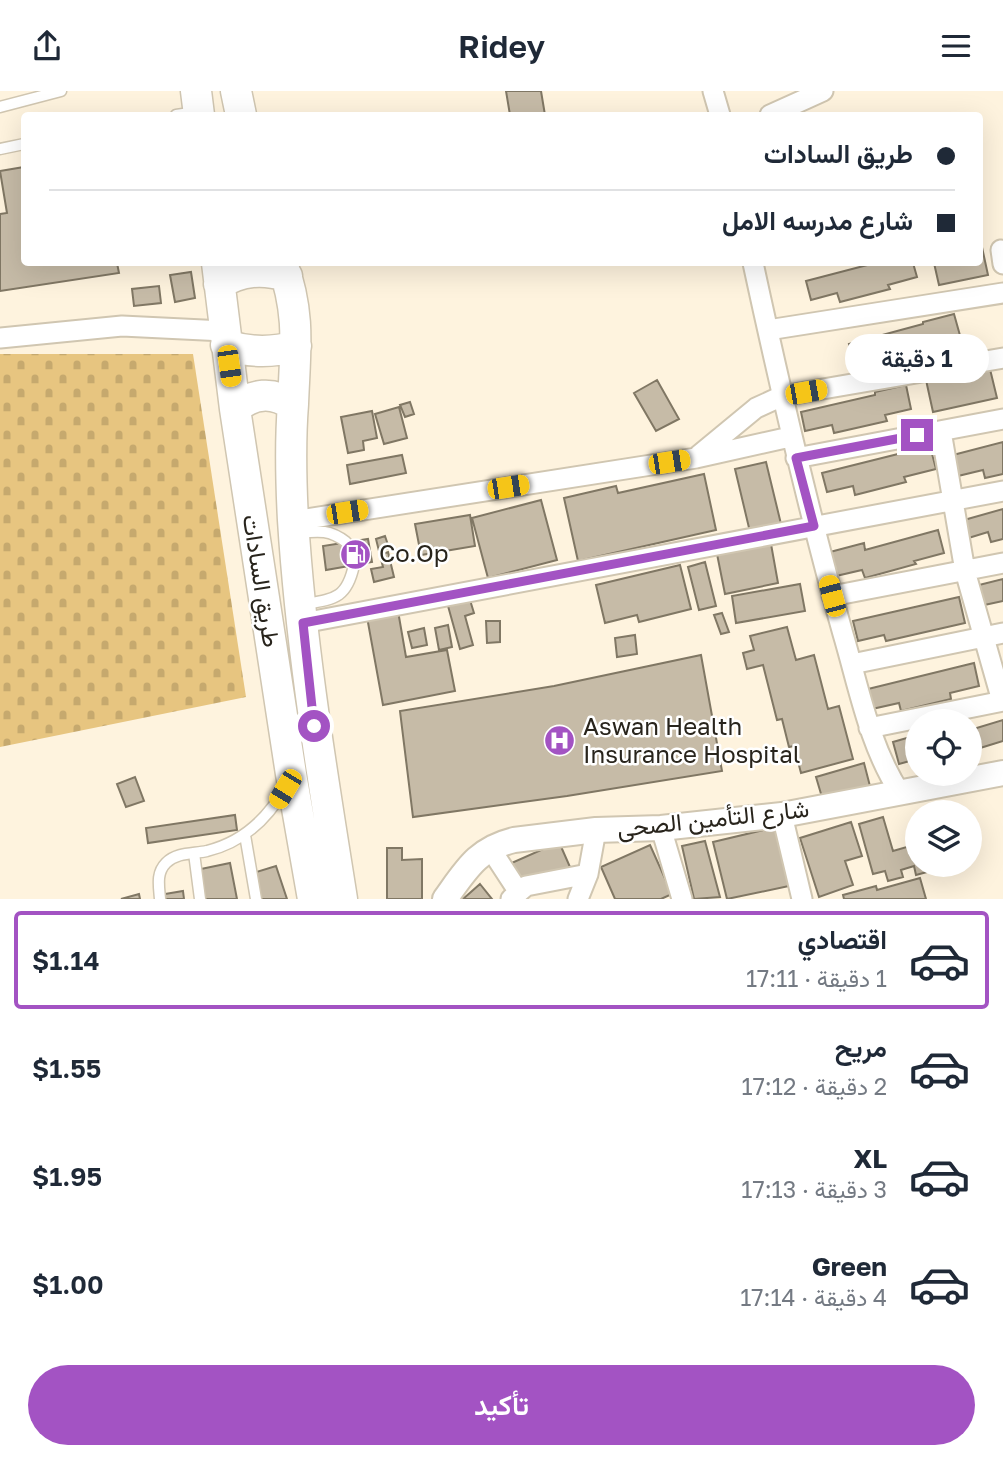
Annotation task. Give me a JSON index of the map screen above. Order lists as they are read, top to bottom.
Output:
{
  "streets": {
    "main road": ["طريق السادات"],
    "street": ["شارع التأمين الصحى"]
  },
  "places": {
    "fuel station": ["Co.Op"],
    "hospital": ["Aswan Health Insurance Hospital"]
  },
  "page": {
    "header": "Ridey",
    "banner": ["طريق السادات", "شارع مدرسه الامل"],
    "bubble": "1 دقيقة",
    "list": [
      {
        "name": "اقتصادي",
        "note": "1 دقيقة · 17:11",
        "value": "$1.14"
      },
      {
        "name": "مريح",
        "note": "2 دقيقة · 17:12",
        "value": "$1.55"
      },
      {
        "name": "XL",
        "note": "3 دقيقة · 17:13",
        "value": "$1.95"
      },
      {
        "name": "Green",
        "note": "4 دقيقة · 17:14",
        "value": "$1.00"
      }
    ],
    "buttons": "تأكيد"
  }
}
